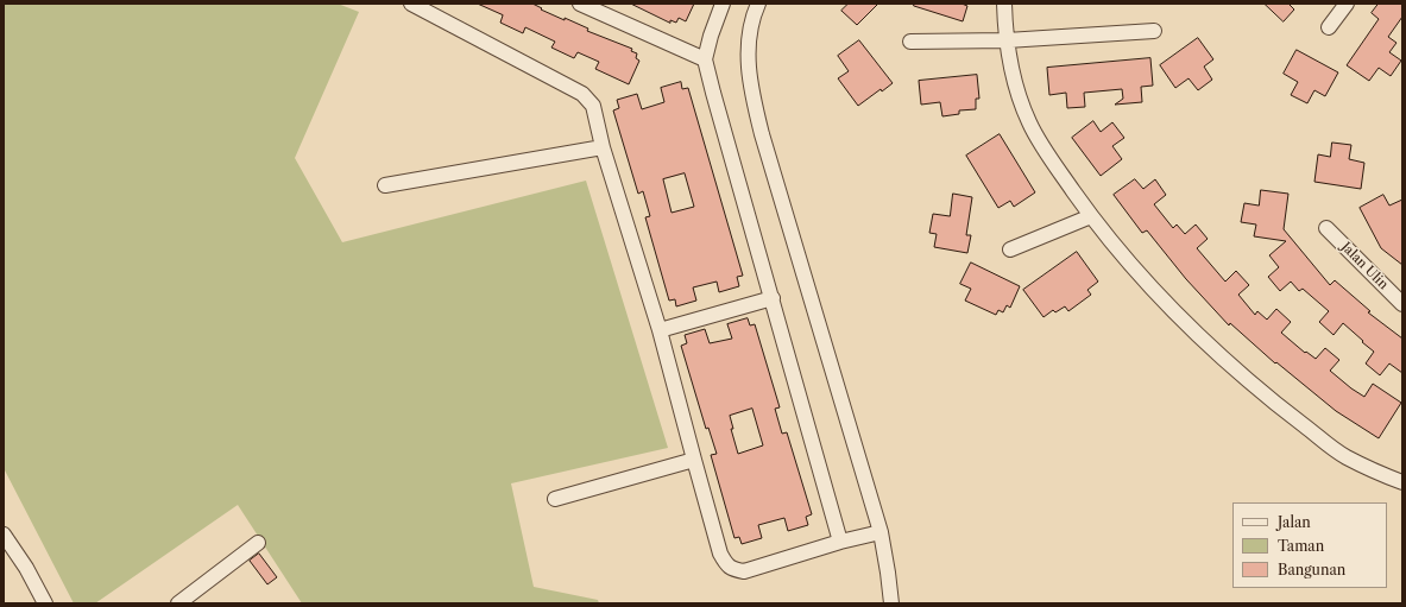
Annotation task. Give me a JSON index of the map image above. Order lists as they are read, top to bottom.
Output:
{
  "streets": {
    "street": ["Jalan Ulin"]
  },
  "legend": ["Jalan", "Taman", "Bangunan"]
}
